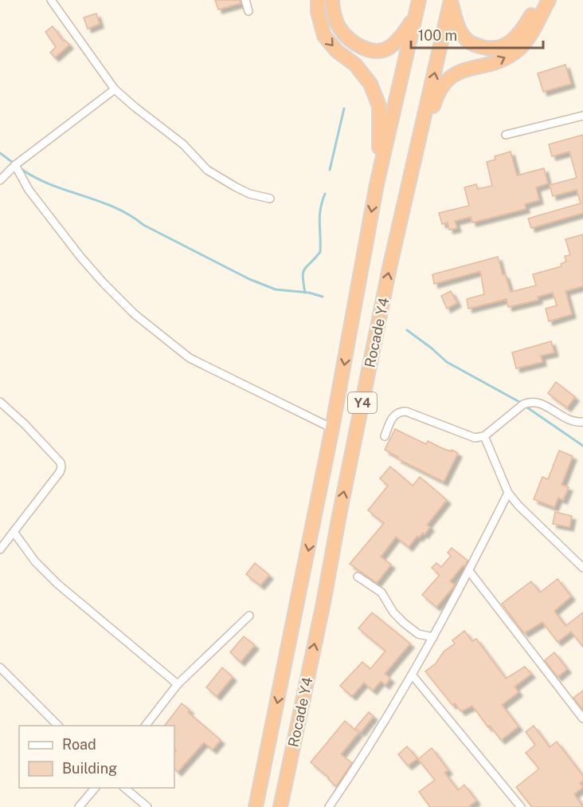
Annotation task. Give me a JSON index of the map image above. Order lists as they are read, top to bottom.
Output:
{
  "streets": {
    "highway": ["Rocade Y4", "Y4"]
  },
  "legend": ["Road", "Building"],
  "scale_bar": "100 m"
}
